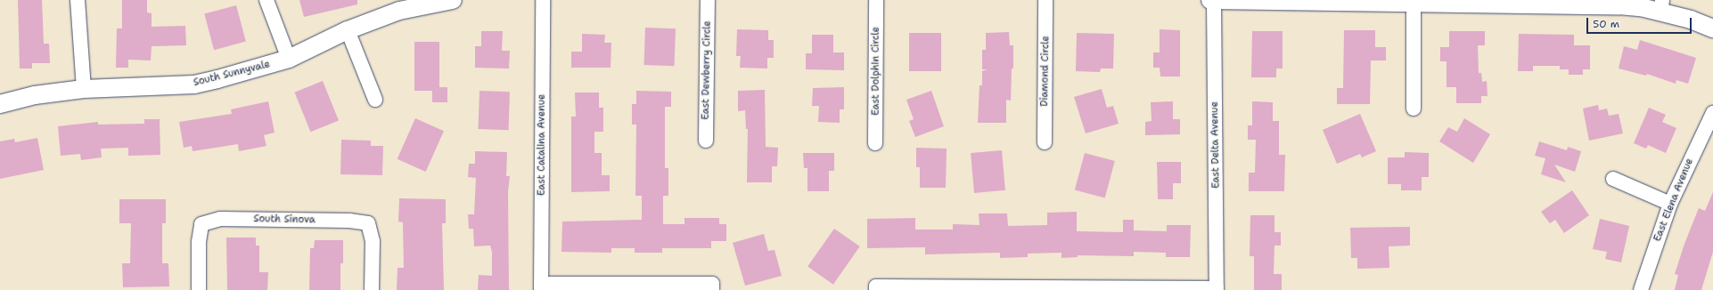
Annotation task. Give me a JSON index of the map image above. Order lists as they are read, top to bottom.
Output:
{
  "streets": {
    "street": [
      "East Dewberry Circle",
      "East Dolphin Circle",
      "Diamond Circle",
      "South Sunnyvale",
      "East Catalina Avenue",
      "East Delta Avenue",
      "East Elena Avenue",
      "South Sinova"
    ]
  },
  "scale_bar": "50 m"
}
